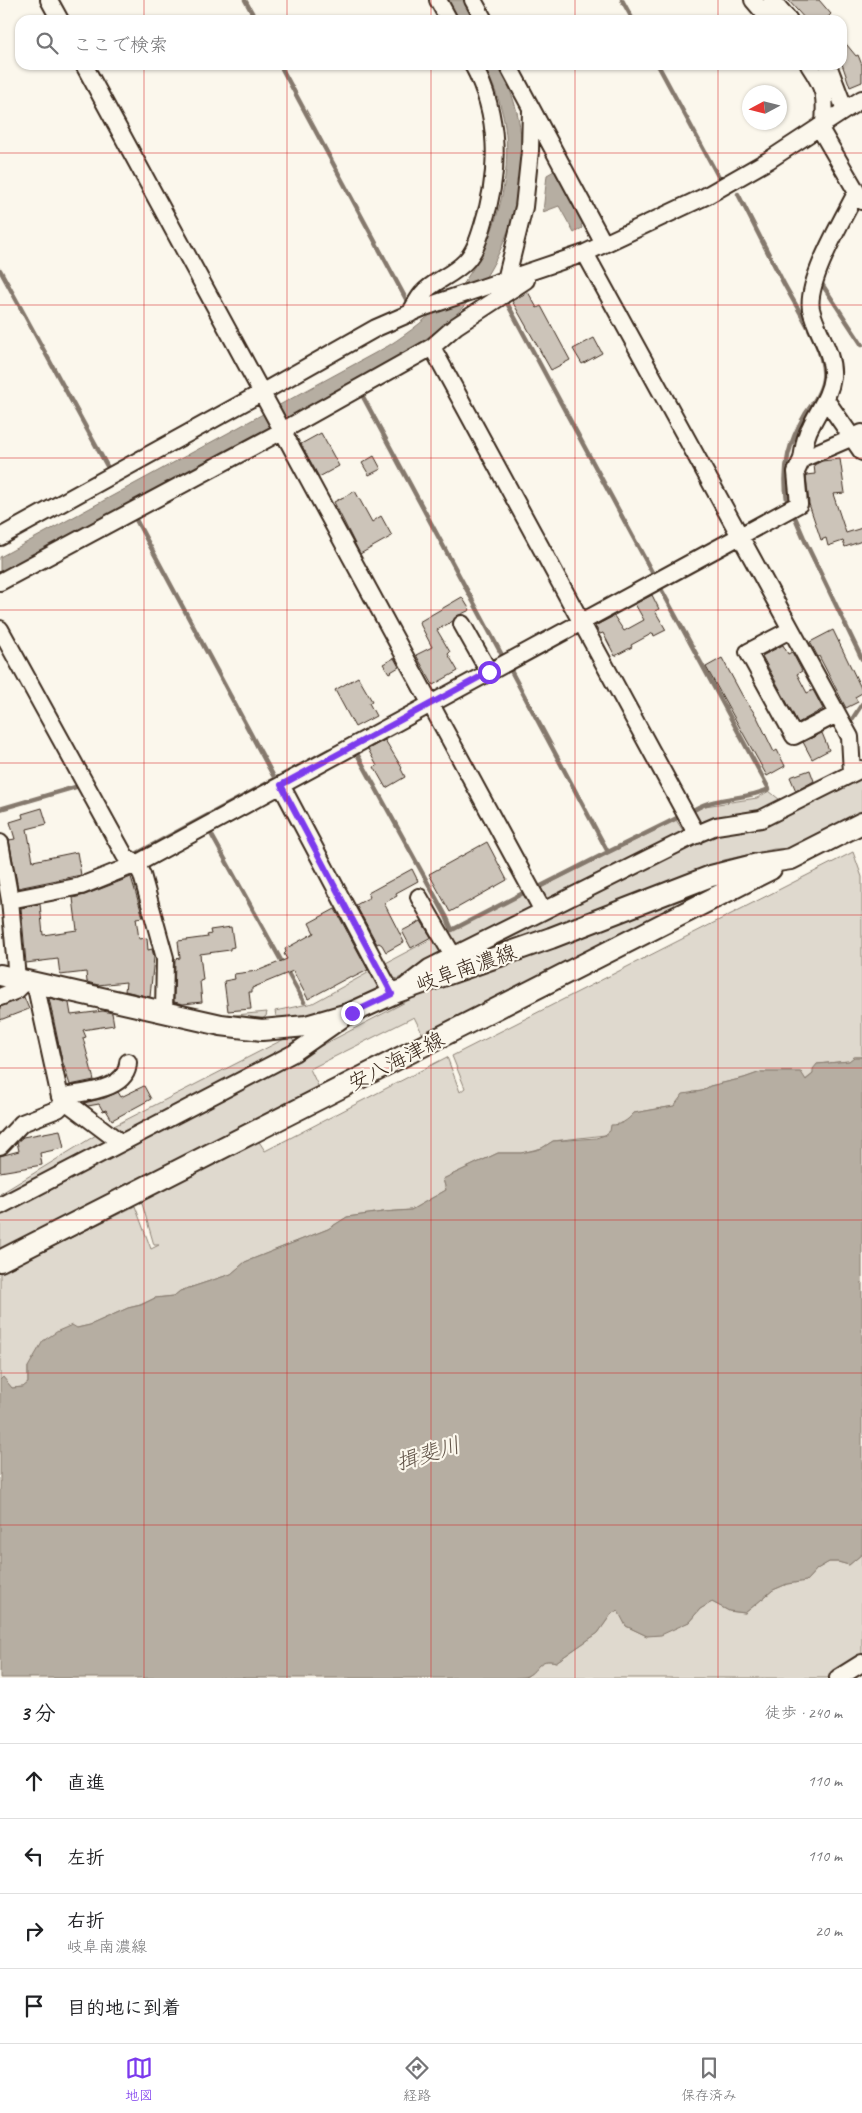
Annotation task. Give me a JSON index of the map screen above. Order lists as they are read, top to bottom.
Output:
{
  "streets": {
    "main road": ["岐阜南濃線", "安八海津線"]
  },
  "crossings": [
    ["岐阜南濃線", "安八海津線"]
  ],
  "water": ["揖斐川"],
  "north": "left",
  "page": {
    "search": "ここで検索",
    "heading": ["3 分", "徒歩 · 240 m"],
    "list": [
      ["直進", "110 m"],
      ["左折", "110 m"],
      ["右折", "岐阜南濃線", "20 m"],
      "目的地に到着"
    ],
    "nav": ["地図", "経路", "保存済み"]
  }
}
